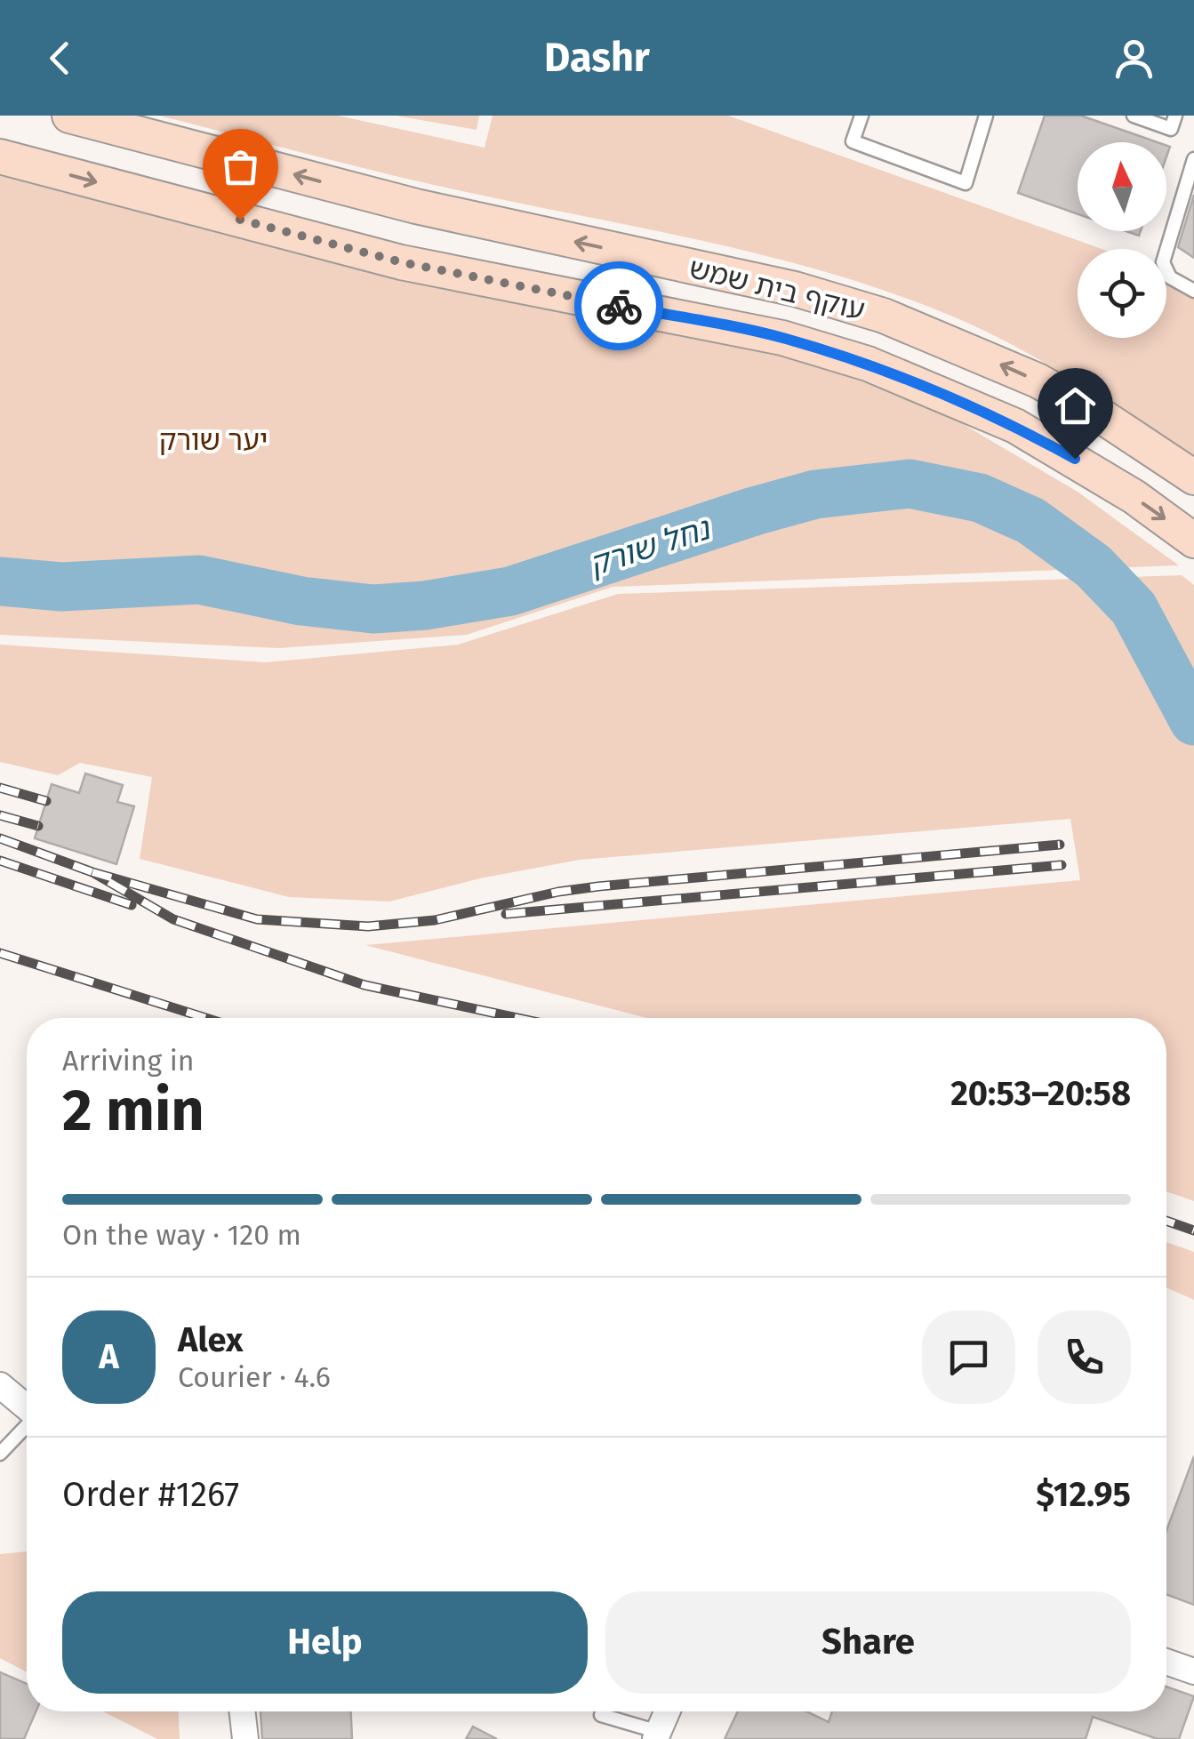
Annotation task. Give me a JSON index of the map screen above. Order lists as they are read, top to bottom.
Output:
{
  "streets": {
    "main road": ["עוקף בית שמש"]
  },
  "water": ["נחל שורק"],
  "parks": ["יער שורק"],
  "north": "top",
  "page": {
    "header": "Dashr",
    "heading": ["2 min", "Arriving in", "20:53–20:58"],
    "panel": [
      "Alex",
      "Courier · 4.6",
      "Order #1267",
      "$12.95"
    ],
    "bar": "On the way · 120 m",
    "round": "A",
    "buttons": ["Help", "Share"]
  }
}
